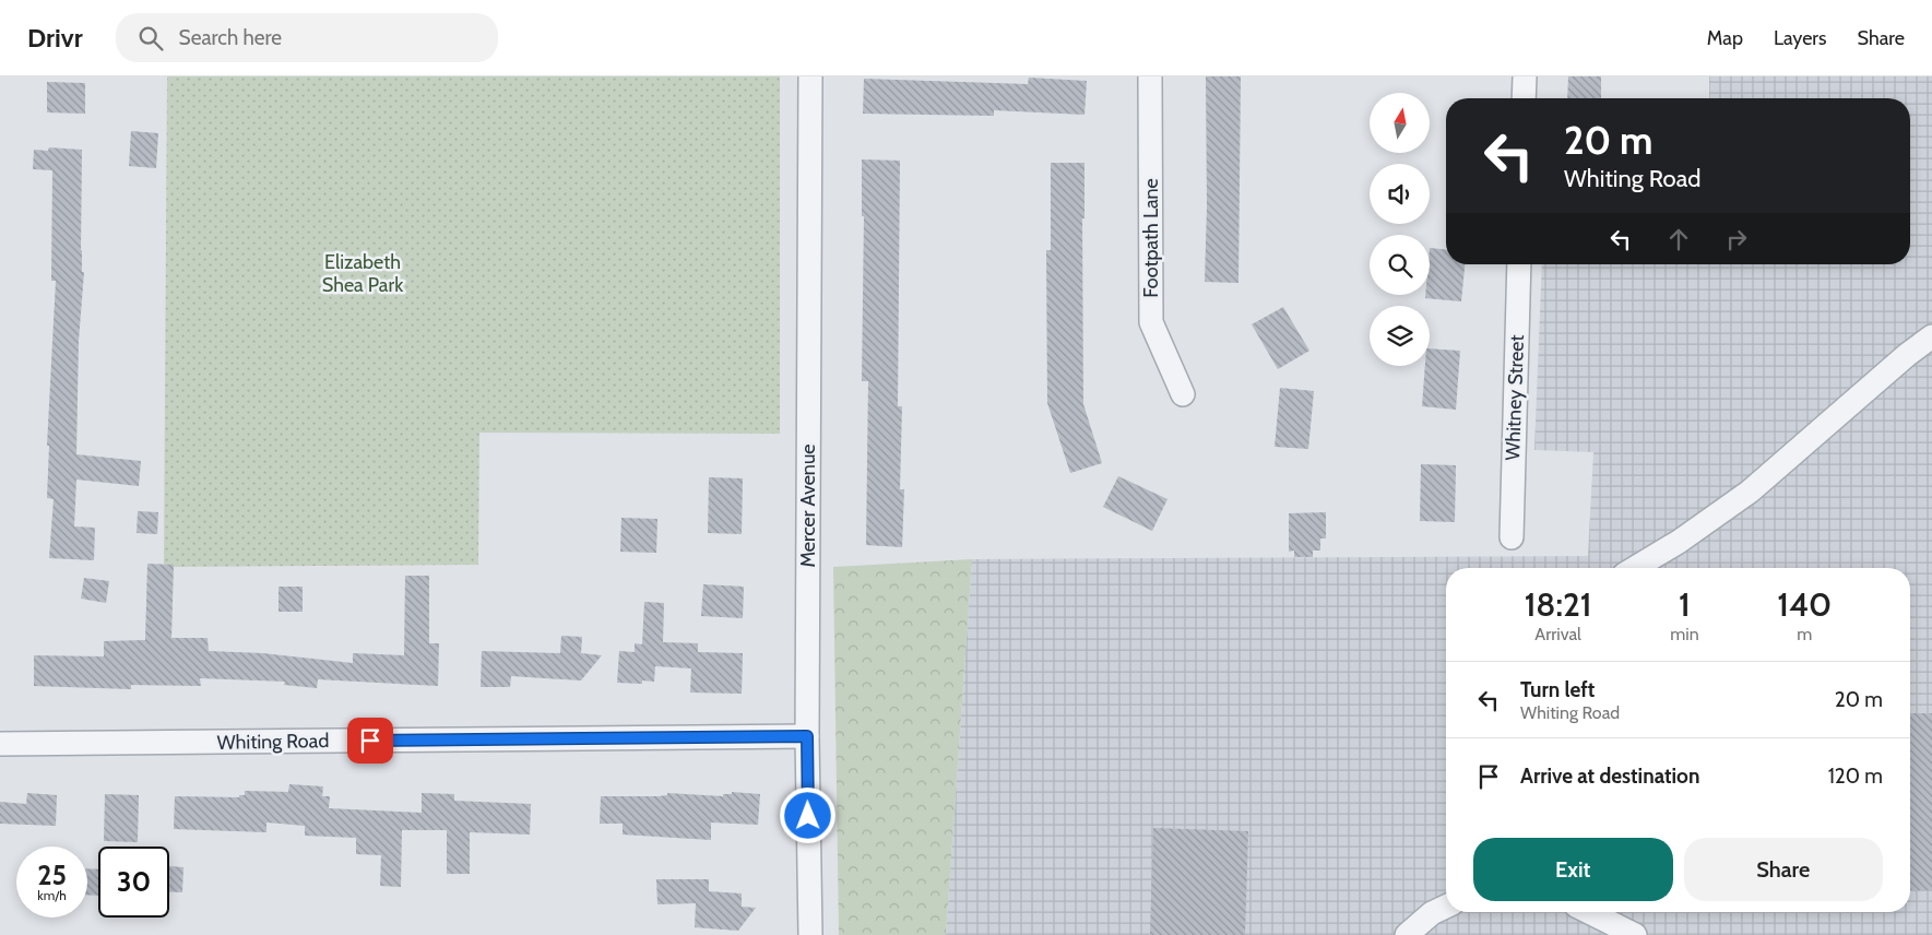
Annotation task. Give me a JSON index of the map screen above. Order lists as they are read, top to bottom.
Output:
{
  "streets": {
    "street": [
      "Footpath Lane",
      "Whitney Street",
      "Mercer Avenue",
      "Whiting Road"
    ]
  },
  "crossings": [
    ["Mercer Avenue", "Whiting Road"]
  ],
  "parks": ["Elizabeth Shea Park"],
  "north": "top",
  "page": {
    "header": "Drivr",
    "search": "Search here",
    "nav": ["Map", "Layers", "Share"],
    "turn": ["20 m", "Whiting Road"],
    "eta": [
      "18:21",
      "Arrival",
      "1",
      "min",
      "140",
      "m"
    ],
    "list": [
      {
        "name": "Turn left",
        "note": "Whiting Road",
        "value": "20 m"
      },
      {
        "name": "Arrive at destination",
        "value": "120 m"
      }
    ],
    "buttons": ["Exit", "Share"],
    "speed": "25 km/h",
    "limit": "30"
  }
}
